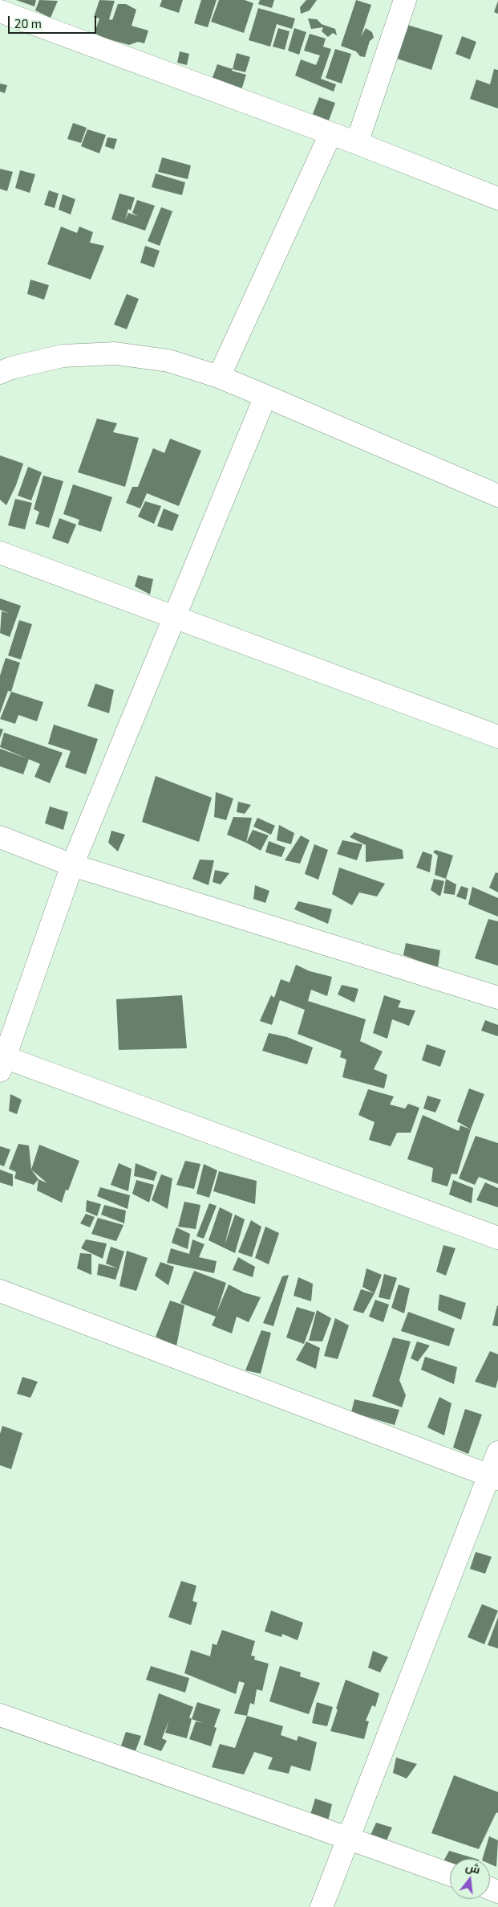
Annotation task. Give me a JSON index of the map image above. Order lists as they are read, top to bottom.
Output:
{
  "scale_bar": "20 m",
  "north": "top"
}
